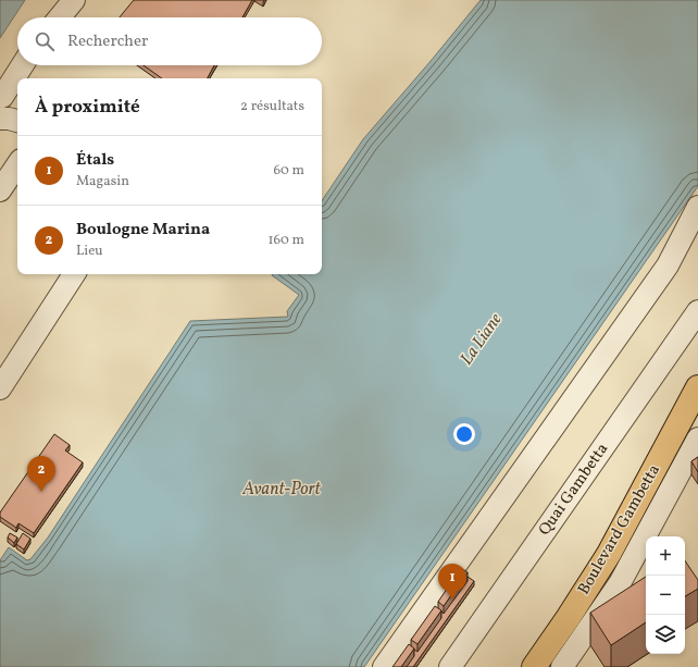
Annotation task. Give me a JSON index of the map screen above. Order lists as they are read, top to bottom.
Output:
{
  "streets": {
    "main road": ["Boulevard Gambetta"],
    "lane": ["Quai Gambetta"]
  },
  "water": ["La Liane", "Avant-Port"],
  "page": {
    "search": "Rechercher",
    "heading": ["À proximité", "2 résultats"],
    "list": [
      {
        "mark": "1",
        "name": "Étals",
        "note": "Magasin",
        "value": "60 m"
      },
      {
        "mark": "2",
        "name": "Boulogne Marina",
        "note": "Lieu",
        "value": "160 m"
      }
    ],
    "pins": ["2", "1"],
    "map_buttons": ["+", "−"]
  }
}
